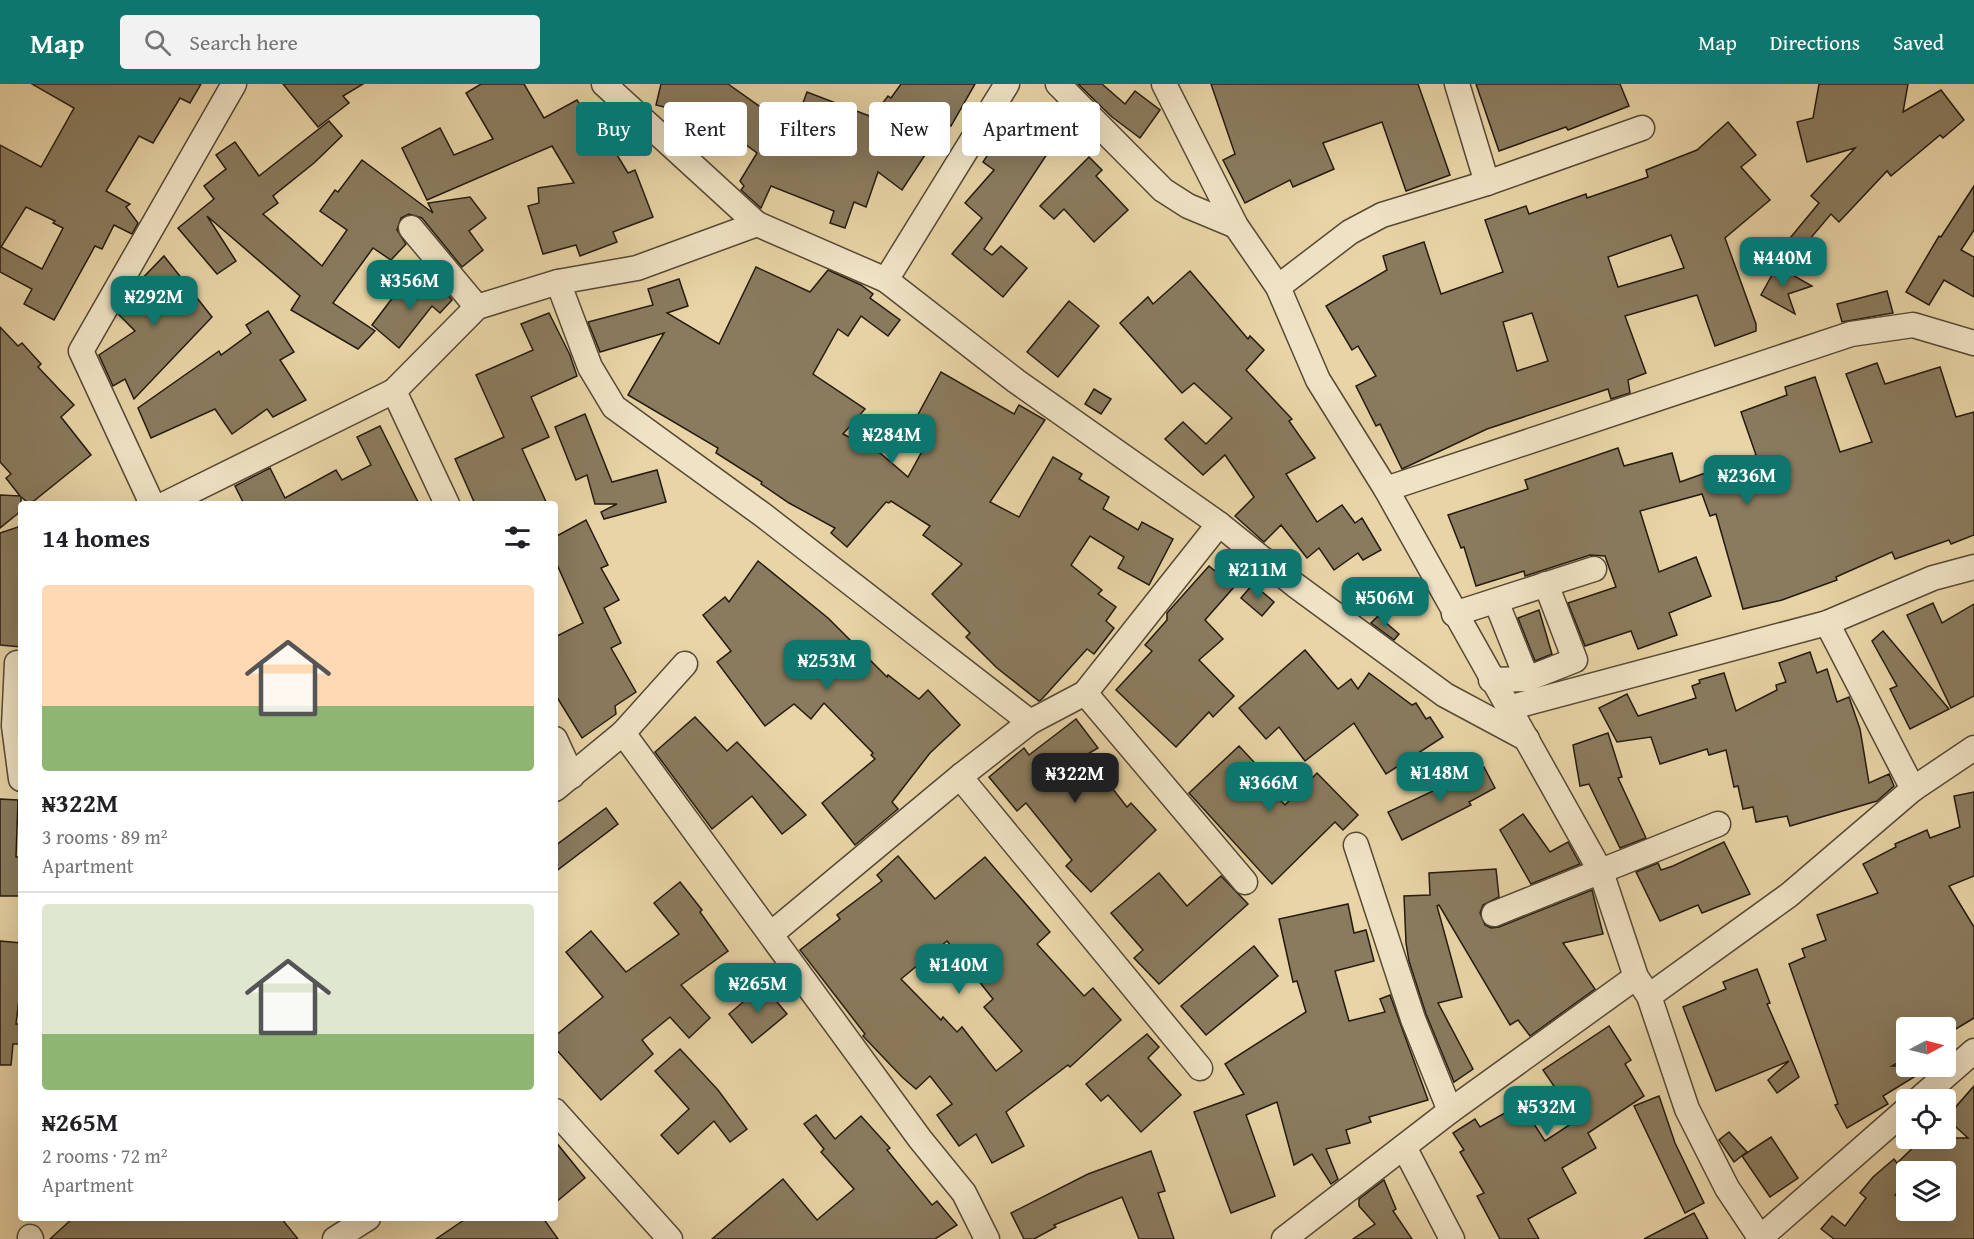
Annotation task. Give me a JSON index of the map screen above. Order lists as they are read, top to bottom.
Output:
{
  "north": "right",
  "page": {
    "header": "Map",
    "search": "Search here",
    "nav": ["Map", "Directions", "Saved"],
    "chip": [
      "Buy",
      "Rent",
      "Filters",
      "New",
      "Apartment"
    ],
    "price": [
      "₦440M",
      "₦356M",
      "₦292M",
      "₦284M",
      "₦236M",
      "₦211M",
      "₦506M",
      "₦253M",
      "₦148M",
      "₦322M",
      "₦366M",
      "₦140M",
      "₦265M",
      "₦532M"
    ],
    "heading": "14 homes",
    "list": [
      {
        "name": "₦322M",
        "note": "3 rooms · 89 m² · Apartment"
      },
      {
        "name": "₦265M",
        "note": "2 rooms · 72 m² · Apartment"
      }
    ]
  }
}
